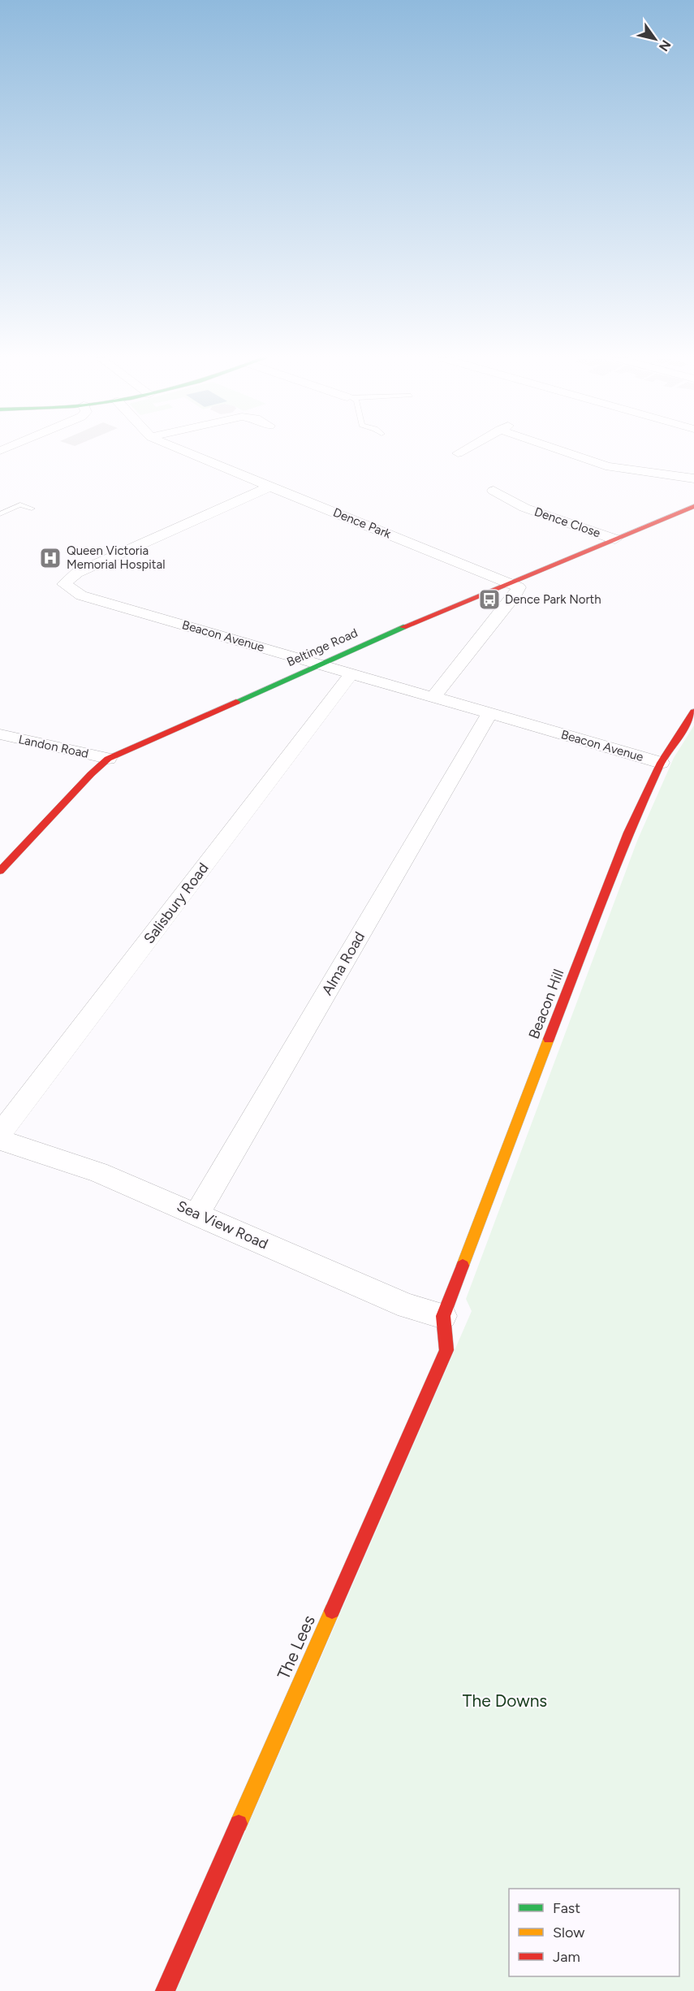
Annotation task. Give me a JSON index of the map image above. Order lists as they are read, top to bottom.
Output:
{
  "streets": {
    "street": [
      "Dence Close",
      "Dence Park",
      "Beacon Avenue",
      "Beltinge Road",
      "Landon Road",
      "Salisbury Road",
      "Alma Road",
      "Beacon Hill",
      "Sea View Road",
      "The Lees"
    ]
  },
  "crossings": [
    ["Dence Close", "Beltinge Road"],
    ["Dence Park", "Beacon Avenue"],
    ["Dence Park", "Beltinge Road"],
    ["Beacon Avenue", "Beltinge Road"],
    ["Beacon Avenue", "Salisbury Road"],
    ["Beacon Avenue", "Alma Road"],
    ["Beacon Avenue", "Beacon Hill"],
    ["Beltinge Road", "Landon Road"],
    ["Alma Road", "Sea View Road"],
    ["Beacon Hill", "Sea View Road"],
    ["Beacon Hill", "The Lees"],
    ["Sea View Road", "The Lees"]
  ],
  "parks": ["The Downs"],
  "places": {
    "hospital": ["Queen Victoria Memorial Hospital"],
    "bus stop": ["Dence Park North"]
  },
  "legend": ["Fast", "Slow", "Jam"],
  "north": "bottom right"
}
